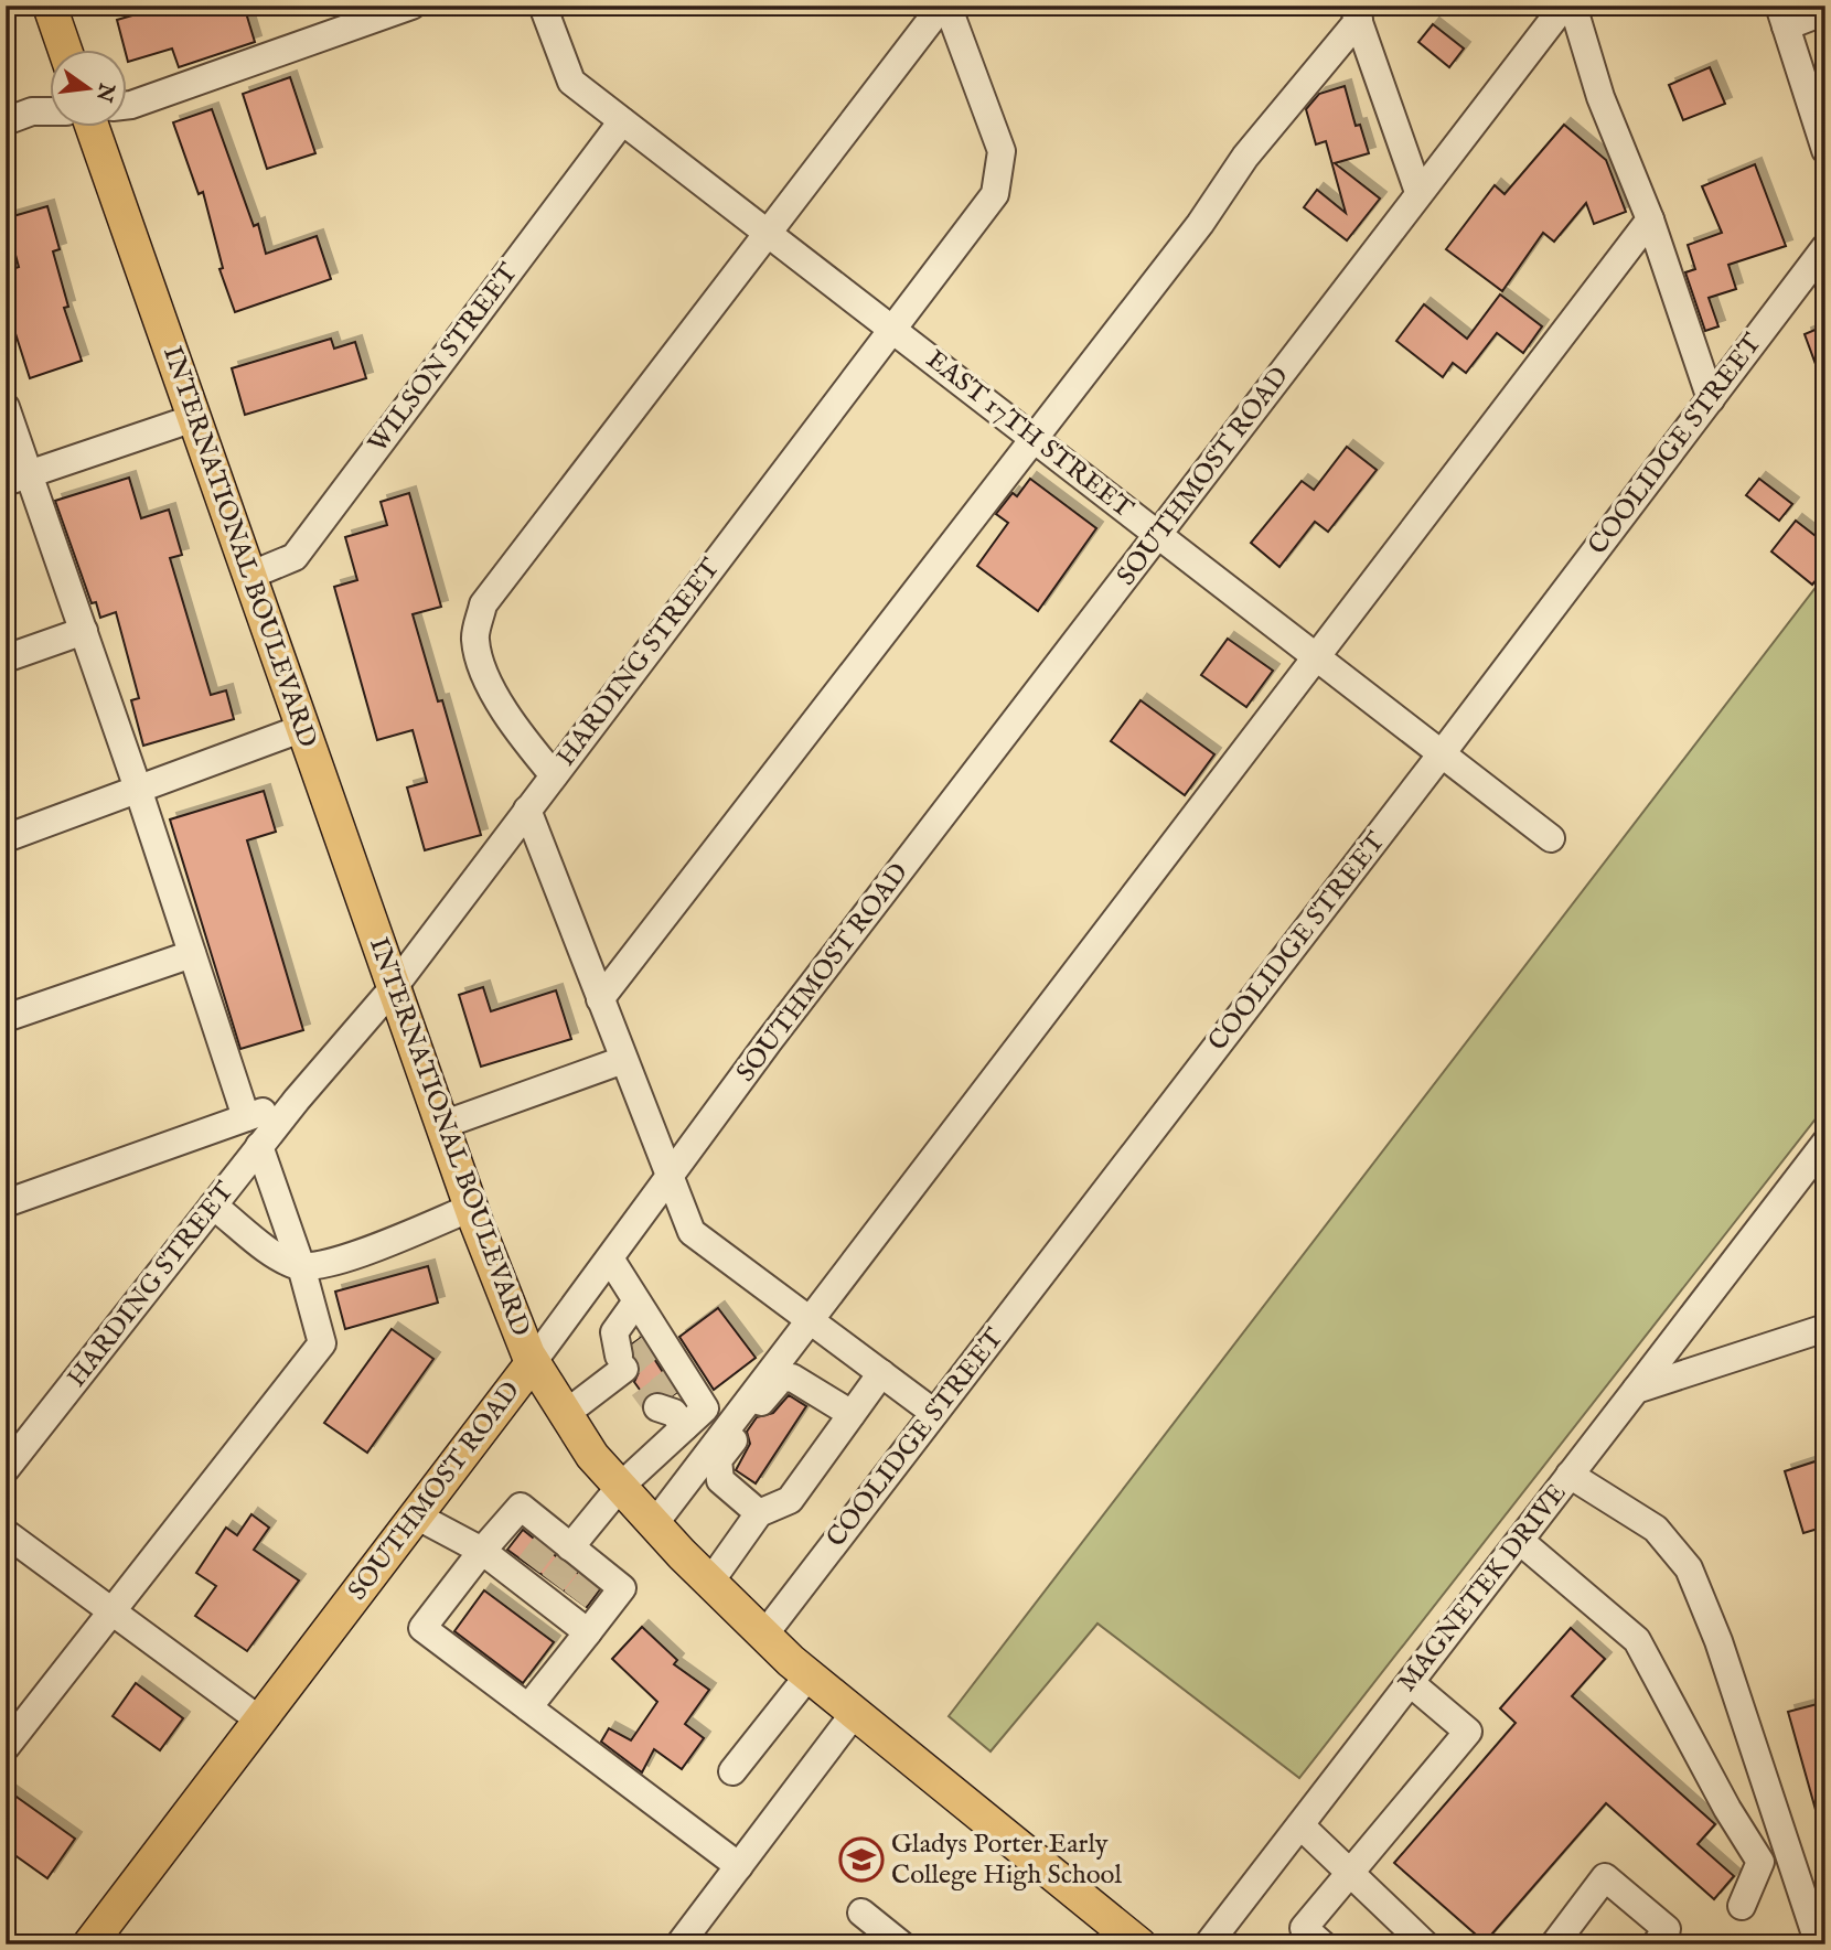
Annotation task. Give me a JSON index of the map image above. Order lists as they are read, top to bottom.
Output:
{
  "streets": {
    "main road": ["SOUTHMOST ROAD", "INTERNATIONAL BOULEVARD"],
    "street": [
      "WILSON STREET",
      "EAST 17TH STREET",
      "COOLIDGE STREET",
      "HARDING STREET",
      "MAGNETEK DRIVE"
    ]
  },
  "crossings": [
    ["WILSON STREET", "EAST 17TH STREET"],
    ["WILSON STREET", "INTERNATIONAL BOULEVARD"],
    ["EAST 17TH STREET", "COOLIDGE STREET"],
    ["EAST 17TH STREET", "SOUTHMOST ROAD"],
    ["EAST 17TH STREET", "HARDING STREET"],
    ["COOLIDGE STREET", "INTERNATIONAL BOULEVARD"],
    ["SOUTHMOST ROAD", "INTERNATIONAL BOULEVARD"],
    ["INTERNATIONAL BOULEVARD", "HARDING STREET"]
  ],
  "places": {
    "school or university": ["Gladys Porter Early College High School"]
  },
  "north": "right"
}
